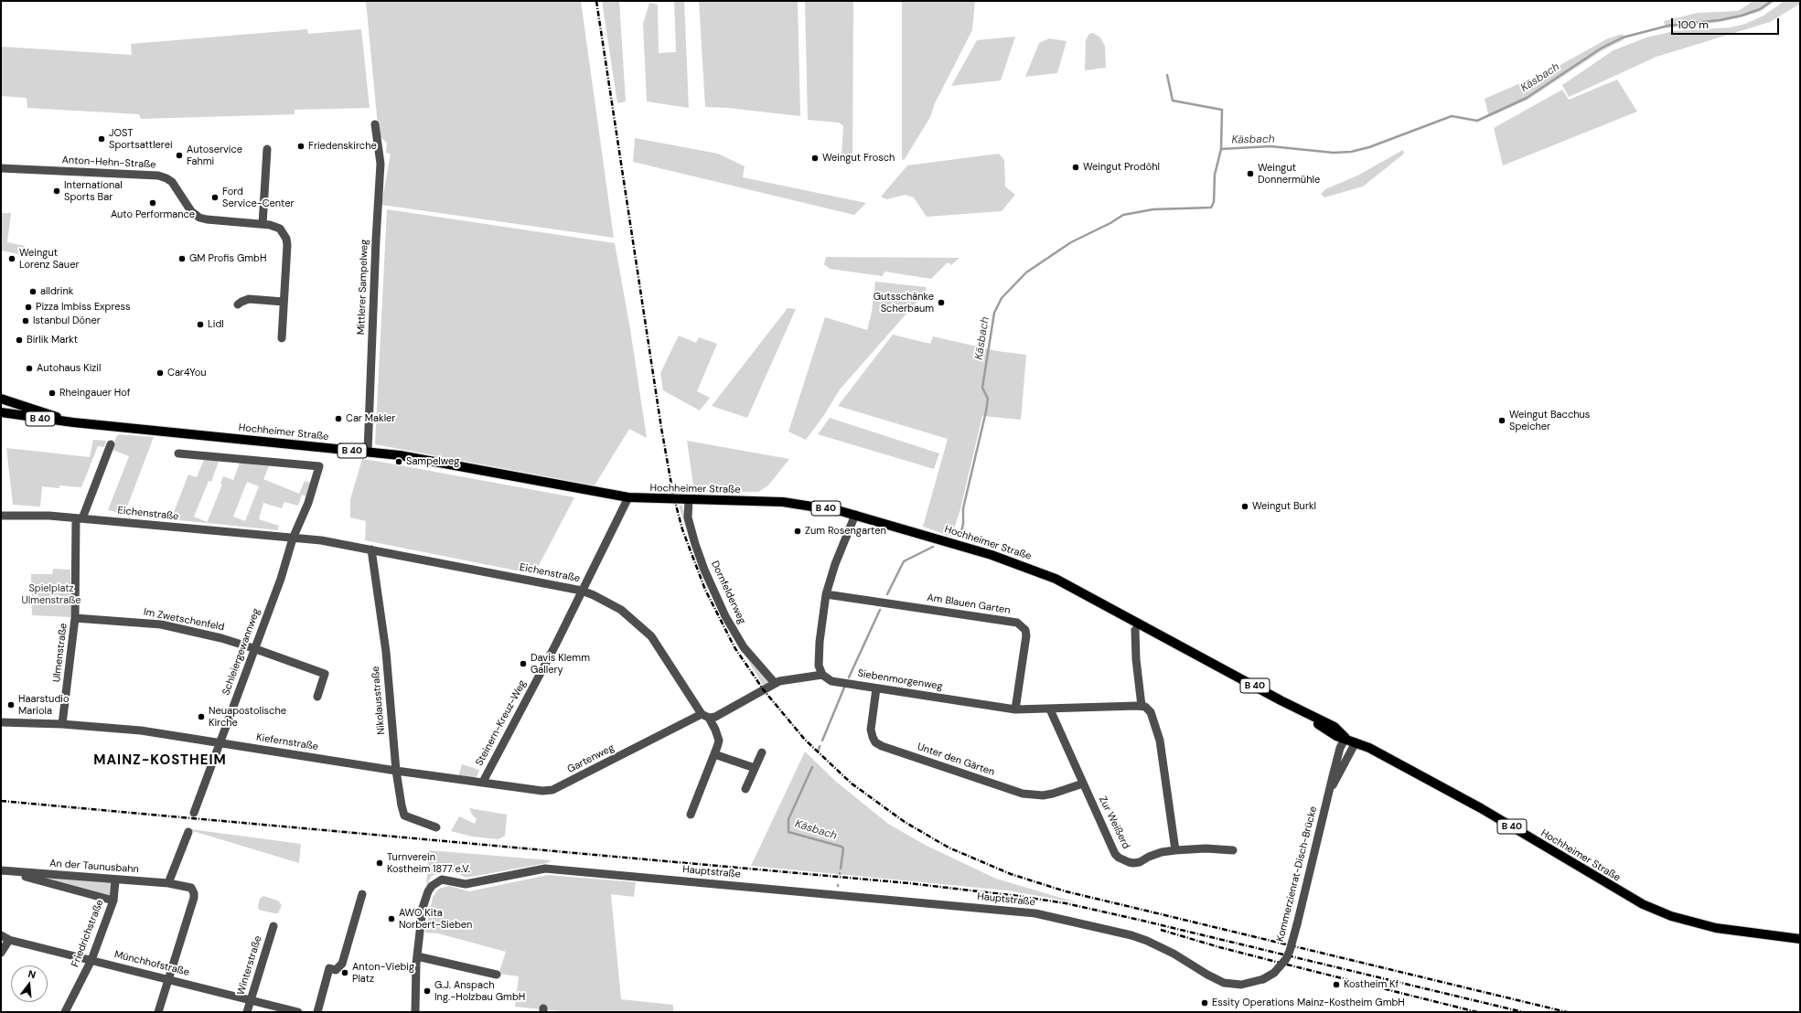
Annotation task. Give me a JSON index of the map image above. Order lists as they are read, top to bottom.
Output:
{
  "streets": {
    "main road": ["B 40", "Hochheimer Straße"],
    "street": [
      "Anton-Hehn-Straße",
      "Mittlerer Sampelweg",
      "Eichenstraße",
      "Dornfelderweg",
      "Am Blauen Garten",
      "Im Zwetschenfeld",
      "Schleiergewannweg",
      "Ulmenstraße",
      "Siebenmorgenweg",
      "Nikolausstraße",
      "Steinern-Kreuz-Weg",
      "Kiefernstraße",
      "Gartenweg",
      "Unter den Gärten",
      "Zur Weißerd",
      "An der Taunusbahn",
      "Hauptstraße",
      "Kommerzienrat-Disch-Brücke",
      "Friedrichstraße",
      "Münchhofstraße",
      "Winterstraße"
    ]
  },
  "crossings": [
    ["Mittlerer Sampelweg", "Hochheimer Straße"],
    ["Hochheimer Straße", "Dornfelderweg"],
    ["Hochheimer Straße", "Steinern-Kreuz-Weg"],
    ["Hochheimer Straße", "Kommerzienrat-Disch-Brücke"],
    ["Eichenstraße", "Schleiergewannweg"],
    ["Eichenstraße", "Ulmenstraße"],
    ["Eichenstraße", "Nikolausstraße"],
    ["Eichenstraße", "Steinern-Kreuz-Weg"],
    ["Eichenstraße", "Gartenweg"],
    ["Dornfelderweg", "Gartenweg"],
    ["Am Blauen Garten", "Siebenmorgenweg"],
    ["Im Zwetschenfeld", "Schleiergewannweg"],
    ["Im Zwetschenfeld", "Ulmenstraße"],
    ["Schleiergewannweg", "Kiefernstraße"],
    ["Ulmenstraße", "Kiefernstraße"],
    ["Siebenmorgenweg", "Gartenweg"],
    ["Siebenmorgenweg", "Unter den Gärten"],
    ["Siebenmorgenweg", "Zur Weißerd"],
    ["Nikolausstraße", "Kiefernstraße"],
    ["Steinern-Kreuz-Weg", "Kiefernstraße"],
    ["Steinern-Kreuz-Weg", "Gartenweg"],
    ["Kiefernstraße", "Gartenweg"],
    ["Unter den Gärten", "Zur Weißerd"],
    ["An der Taunusbahn", "Friedrichstraße"],
    ["An der Taunusbahn", "Münchhofstraße"],
    ["Hauptstraße", "Kommerzienrat-Disch-Brücke"],
    ["Friedrichstraße", "Münchhofstraße"],
    ["Münchhofstraße", "Winterstraße"]
  ],
  "districts": ["MAINZ-KOSTHEIM"],
  "water": ["Käsbach"],
  "parks": ["Spielplatz Ulmenstraße"],
  "places": [
    "JOST Sportsattlerei",
    "Friedenskirche",
    "Autoservice Fahmi",
    "Weingut Frosch",
    "Weingut Prodöhl",
    "Weingut Donnermühle",
    "International Sports Bar",
    "Ford Service-Center",
    "Auto Performance",
    "Weingut Lorenz Sauer",
    "GM Profis GmbH",
    "alldrink",
    "Gutsschänke Scherbaum",
    "Pizza Imbiss Express",
    "Istanbul Döner",
    "Lidl",
    "Birlik Markt",
    "Autohaus Kizil",
    "Car4You",
    "Rheingauer Hof",
    "Car Makler",
    "Weingut Bacchus Speicher",
    "Sampelweg",
    "Weingut Burkl",
    "Zum Rosengarten",
    "Davis Klemm Gallery",
    "Haarstudio Mariola",
    "Neuapostolische Kirche",
    "Turnverein Kostheim 1877 e.V.",
    "AWO Kita Norbert-Sieben",
    "Anton-Viebig Platz",
    "Kostheim Kf",
    "G.J. Anspach Ing.-Holzbau GmbH",
    "Essity Operations Mainz-Kostheim GmbH"
  ],
  "scale_bar": "100 m",
  "north": "top"
}
